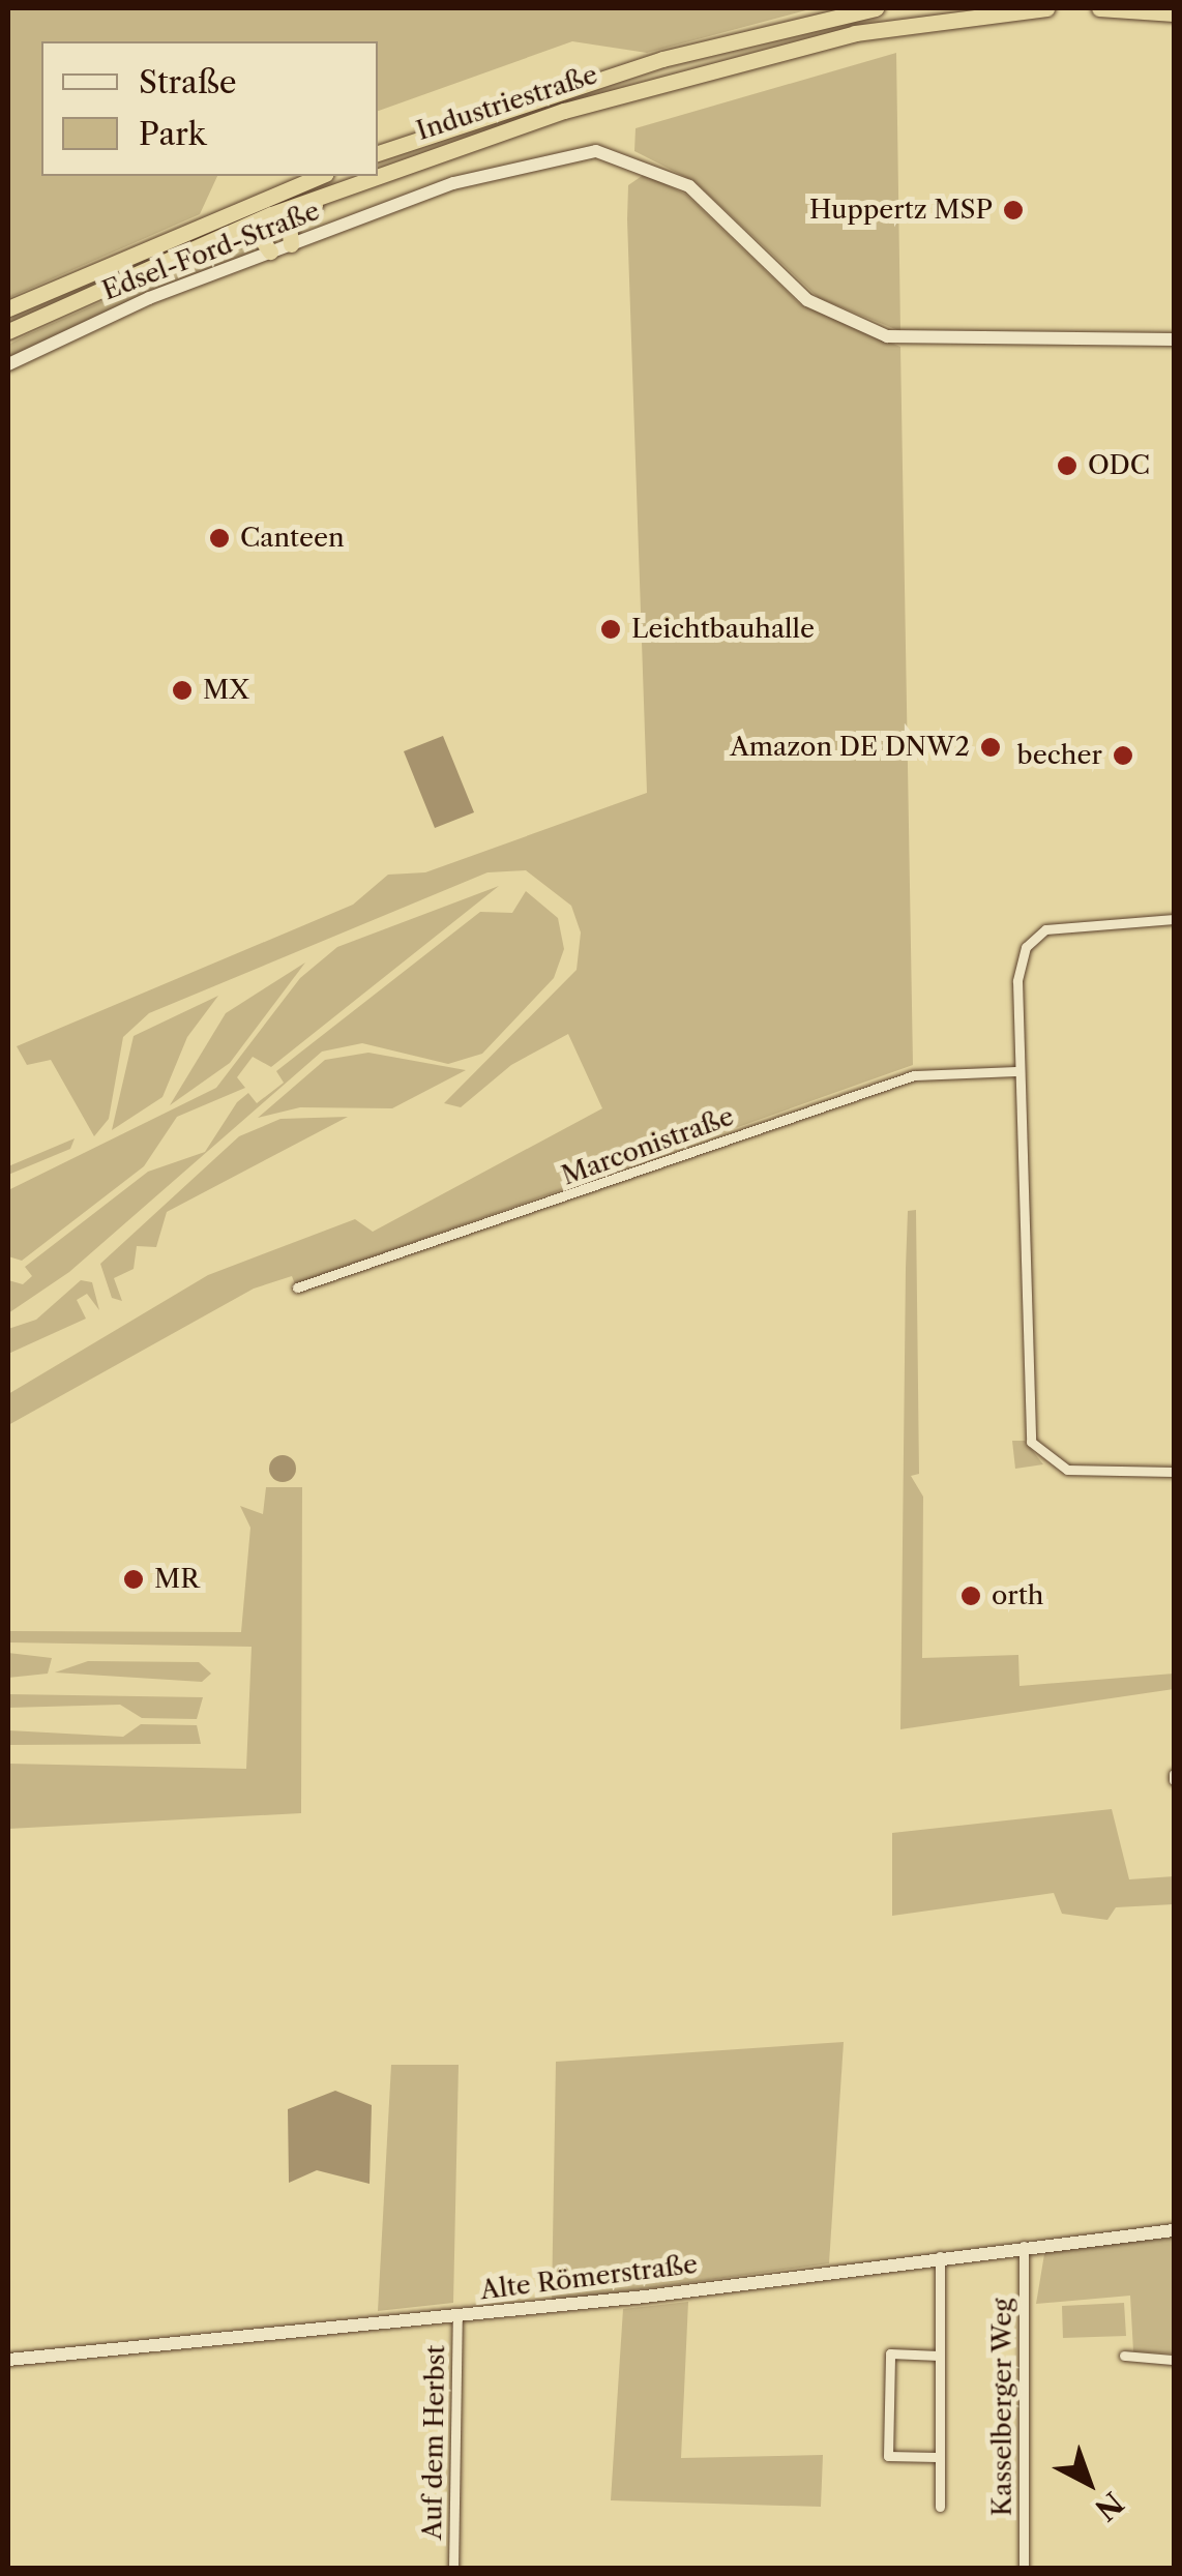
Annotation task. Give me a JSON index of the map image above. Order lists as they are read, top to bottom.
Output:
{
  "streets": {
    "highway": ["Industriestraße"],
    "street": [
      "Edsel-Ford-Straße",
      "Marconistraße",
      "Alte Römerstraße",
      "Kasselberger Weg",
      "Auf dem Herbst"
    ]
  },
  "crossings": [
    ["Alte Römerstraße", "Kasselberger Weg"],
    ["Alte Römerstraße", "Auf dem Herbst"]
  ],
  "places": [
    "Huppertz MSP",
    "ODC",
    "Canteen",
    "Leichtbauhalle",
    "MX",
    "Amazon DE DNW2",
    "becher",
    "MR",
    "orth"
  ],
  "legend": ["Straße", "Park"],
  "north": "bottom right"
}
